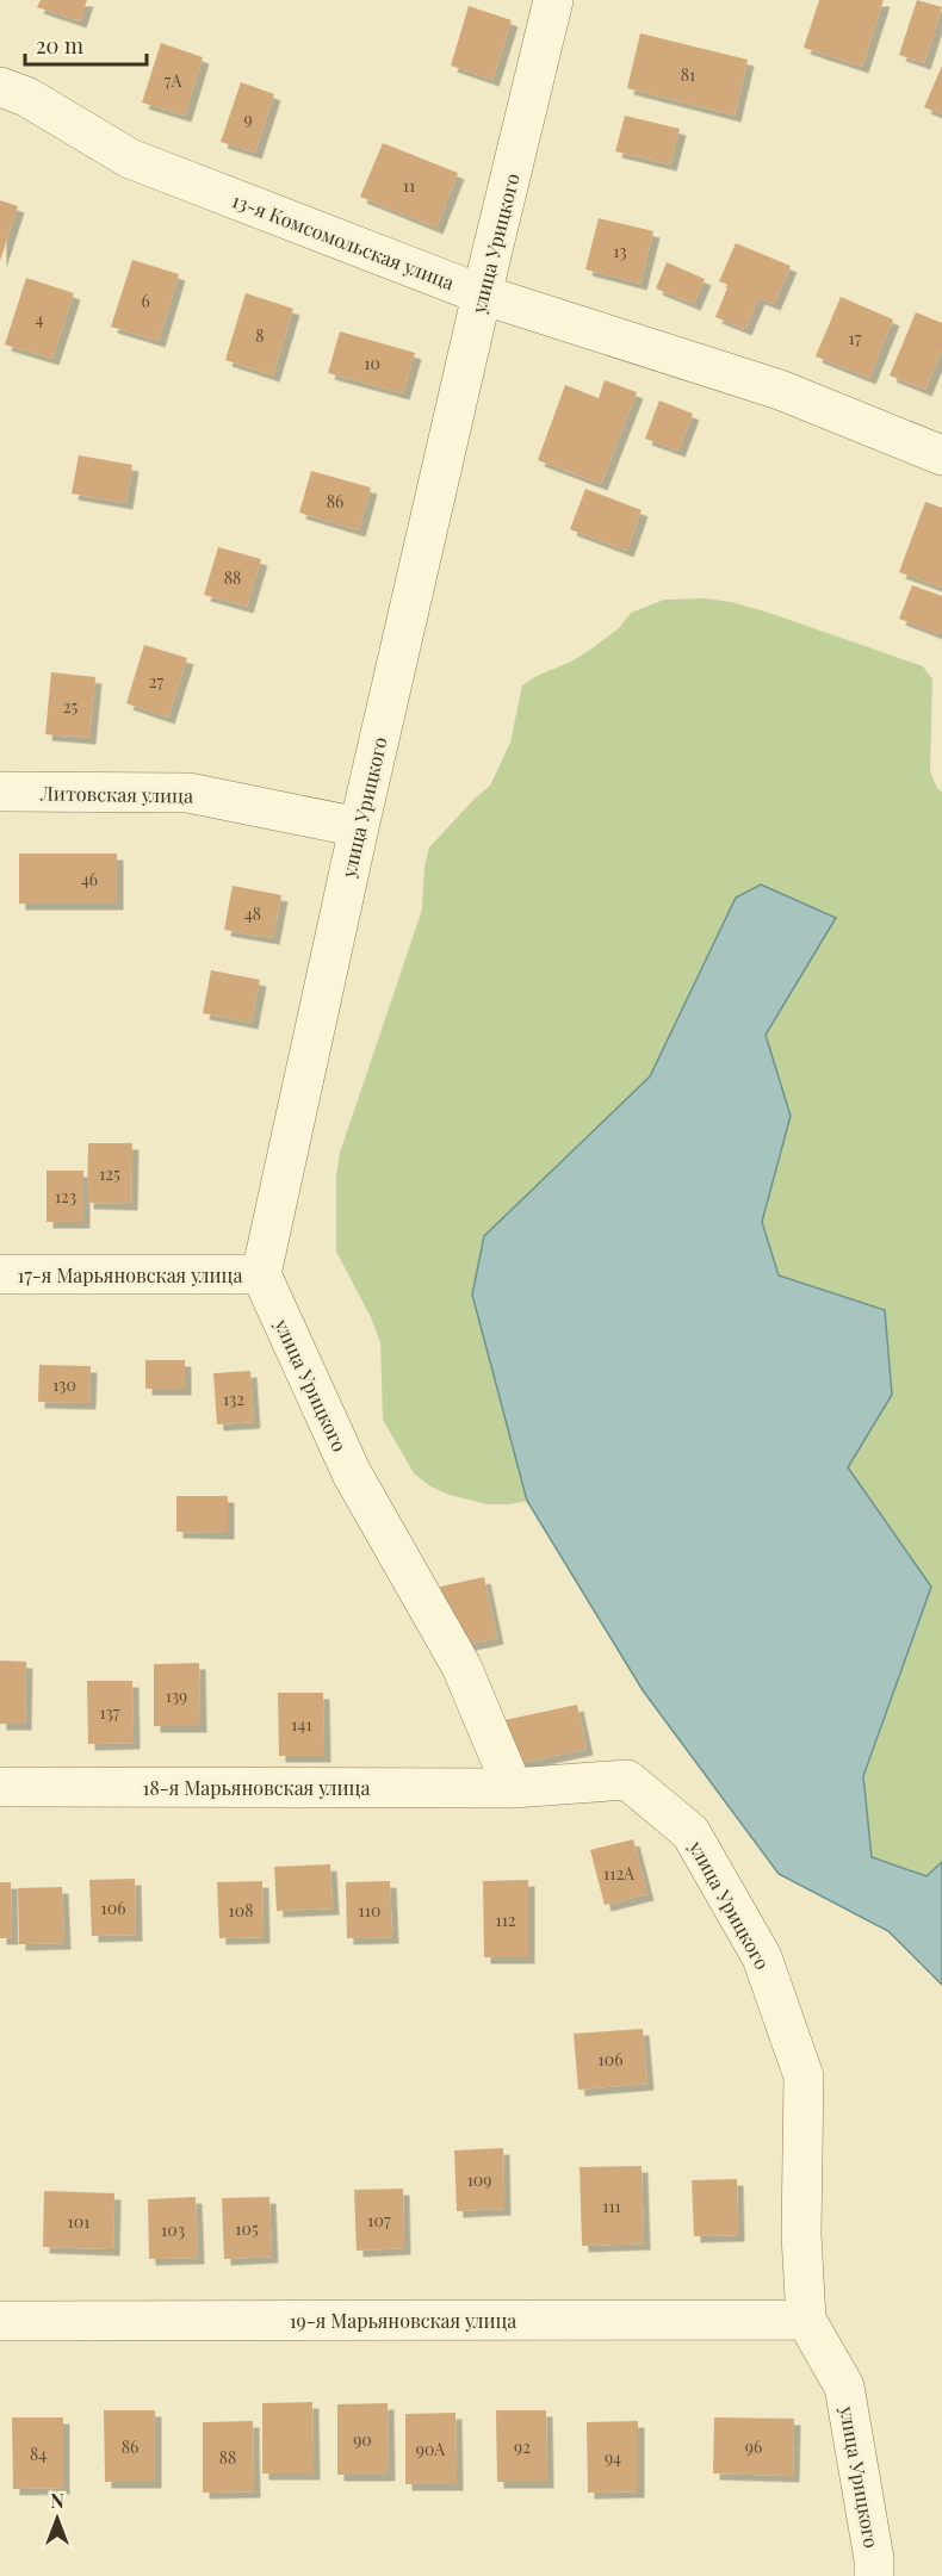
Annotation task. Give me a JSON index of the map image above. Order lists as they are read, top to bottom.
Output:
{
  "streets": {
    "street": [
      "13-я Комсомольская улица",
      "улица Урицкого",
      "Литовская улица",
      "17-я Марьяновская улица",
      "18-я Марьяновская улица",
      "19-я Марьяновская улица"
    ]
  },
  "crossings": [
    ["13-я Комсомольская улица", "улица Урицкого"],
    ["улица Урицкого", "Литовская улица"],
    ["улица Урицкого", "17-я Марьяновская улица"],
    ["улица Урицкого", "18-я Марьяновская улица"],
    ["улица Урицкого", "19-я Марьяновская улица"]
  ],
  "house_numbers": [
    "81",
    "7А",
    "9",
    "11",
    "13",
    "6",
    "4",
    "8",
    "17",
    "10",
    "86",
    "88",
    "27",
    "25",
    "46",
    "48",
    "125",
    "123",
    "130",
    "132",
    "139",
    "137",
    "141",
    "112А",
    "106",
    "108",
    "110",
    "112",
    "106",
    "109",
    "111",
    "107",
    "101",
    "105",
    "103",
    "90",
    "86",
    "92",
    "96",
    "90А",
    "84",
    "88",
    "94"
  ],
  "scale_bar": "20 m",
  "north": "top"
}
